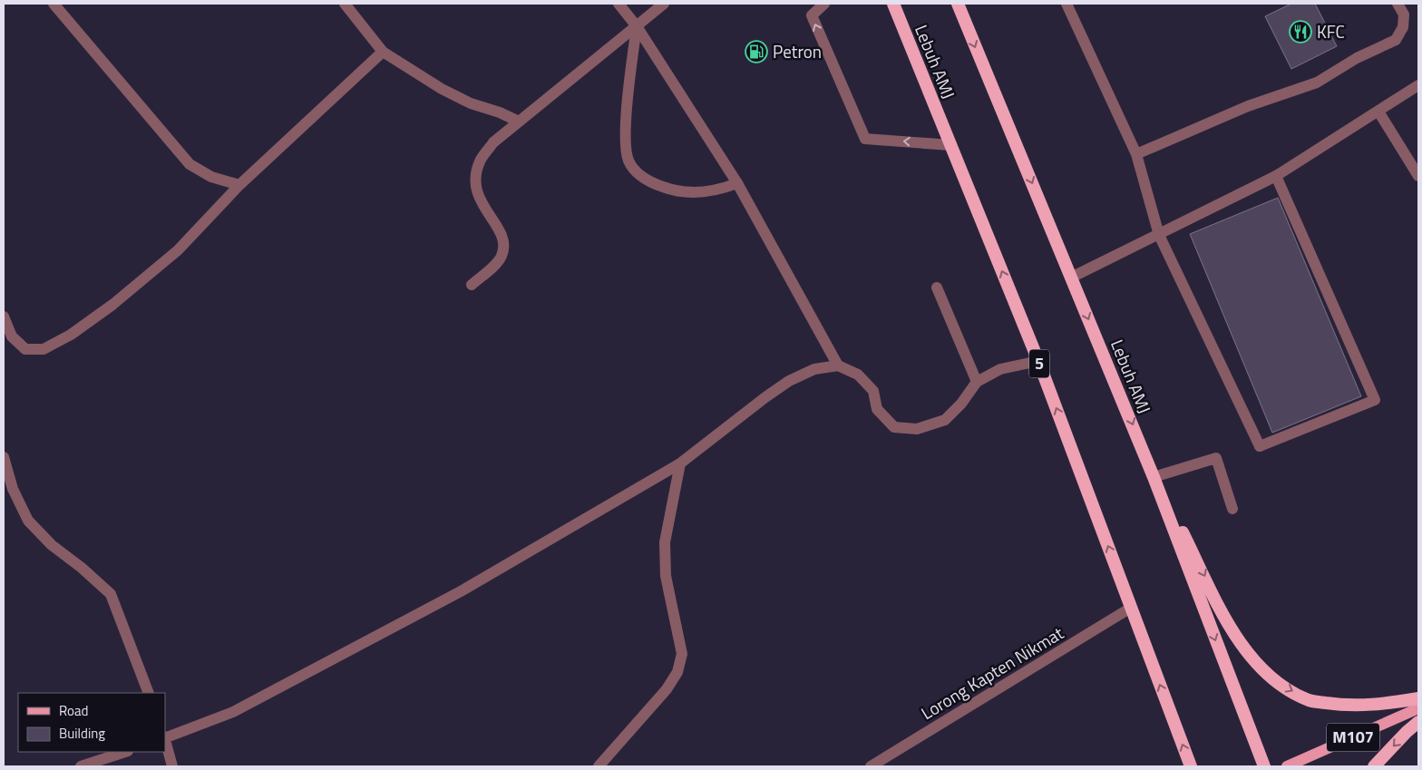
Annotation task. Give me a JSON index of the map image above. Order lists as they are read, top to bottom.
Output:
{
  "streets": {
    "highway": ["Lebuh AMJ", "5"],
    "main road": ["M107"],
    "street": ["Lorong Kapten Nikmat"]
  },
  "crossings": [
    ["Lebuh AMJ", "Lorong Kapten Nikmat"]
  ],
  "places": {
    "restaurant": ["KFC"],
    "fuel station": ["Petron"]
  },
  "legend": ["Road", "Building"]
}
